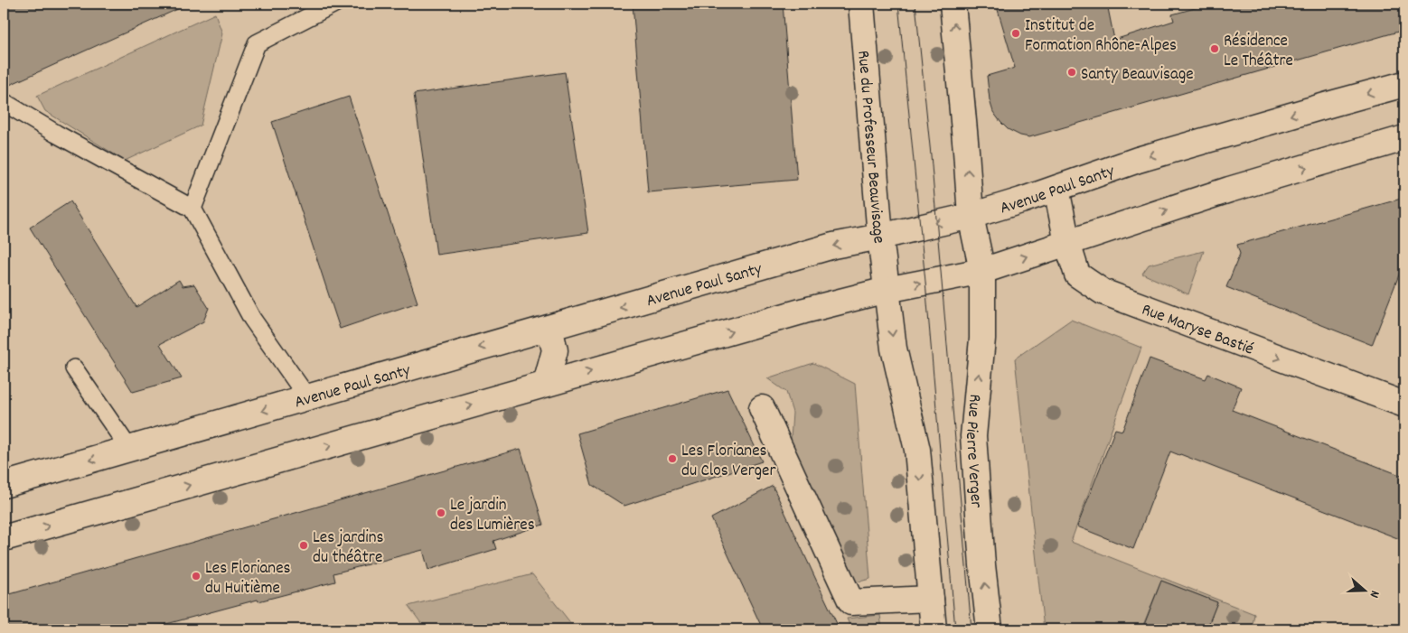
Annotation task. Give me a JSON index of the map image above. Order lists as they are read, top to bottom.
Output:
{
  "streets": {
    "main road": [
      "Rue du Professeur Beauvisage",
      "Avenue Paul Santy",
      "Rue Maryse Bastié",
      "Rue Pierre Verger"
    ]
  },
  "crossings": [
    ["Rue du Professeur Beauvisage", "Avenue Paul Santy"],
    ["Avenue Paul Santy", "Rue Maryse Bastié"]
  ],
  "one_way": ["Rue Maryse Bastié"],
  "places": [
    "Institut de Formation Rhône-Alpes",
    "Résidence Le Théâtre",
    "Santy Beauvisage",
    "Les Florianes du Clos Verger",
    "Le jardin des Lumières",
    "Les jardins du théâtre",
    "Les Florianes du Huitième"
  ],
  "north": "right"
}
